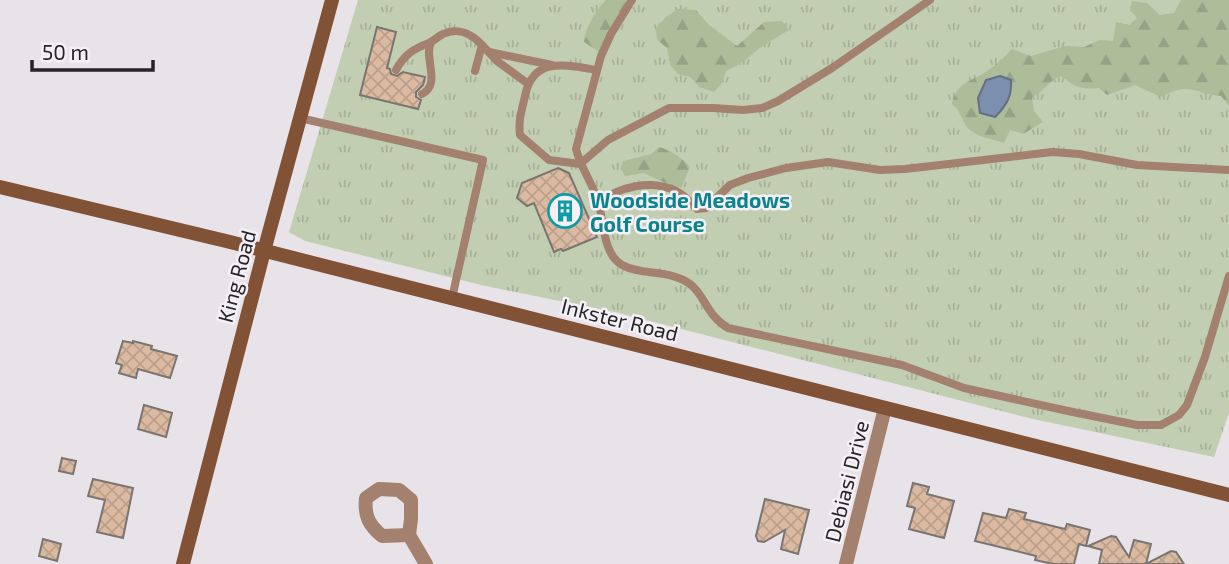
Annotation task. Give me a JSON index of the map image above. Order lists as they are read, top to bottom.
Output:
{
  "streets": {
    "street": ["King Road", "Inkster Road", "Debiasi Drive"]
  },
  "crossings": [
    ["King Road", "Inkster Road"],
    ["Inkster Road", "Debiasi Drive"]
  ],
  "places": {
    "building": ["Woodside Meadows Golf Course"]
  },
  "scale_bar": "50 m"
}
